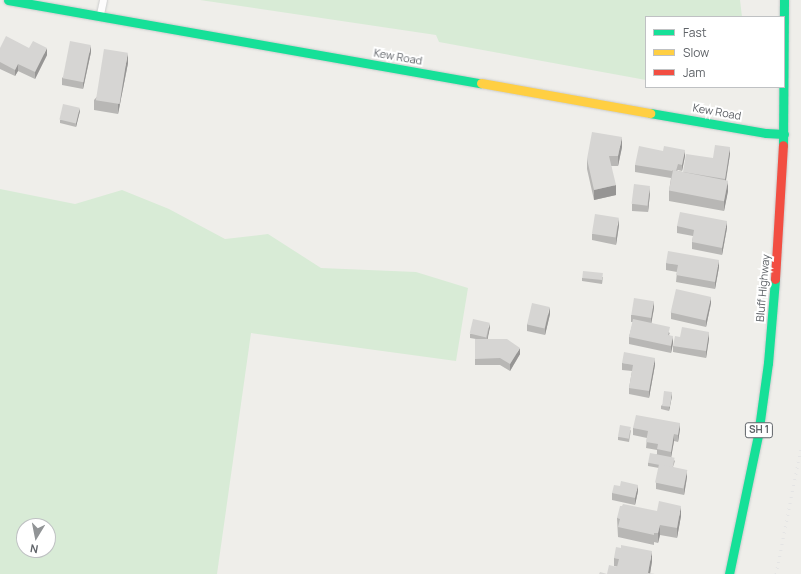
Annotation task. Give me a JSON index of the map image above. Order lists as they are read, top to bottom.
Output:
{
  "streets": {
    "main road": ["Kew Road", "Bluff Highway", "SH 1"]
  },
  "crossings": [
    ["Kew Road", "Bluff Highway"]
  ],
  "legend": ["Fast", "Slow", "Jam"],
  "north": "bottom"
}
